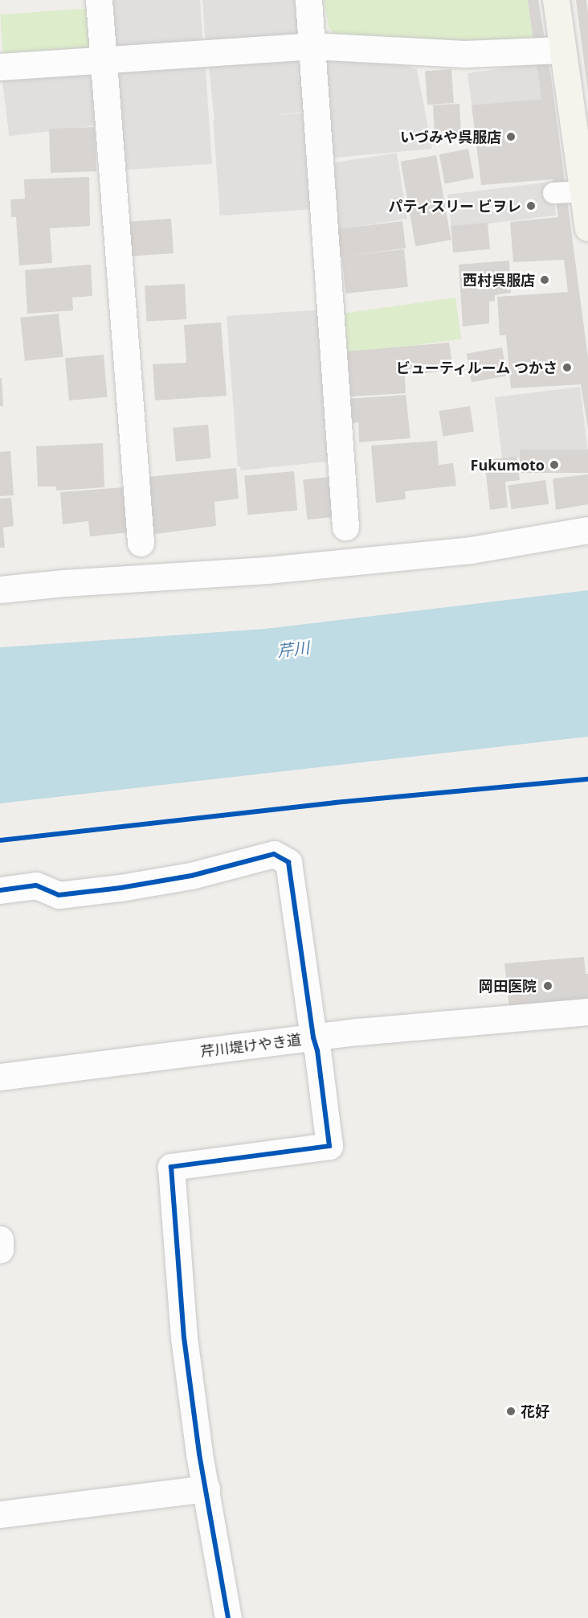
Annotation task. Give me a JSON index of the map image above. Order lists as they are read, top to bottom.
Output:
{
  "streets": {
    "street": ["芹川堤けやき道"]
  },
  "water": ["芹川"],
  "places": [
    "いづみや呉服店",
    "パティスリー ビヲレ",
    "西村呉服店",
    "ビューティルーム つかさ",
    "Fukumoto",
    "岡田医院",
    "花好"
  ]
}
